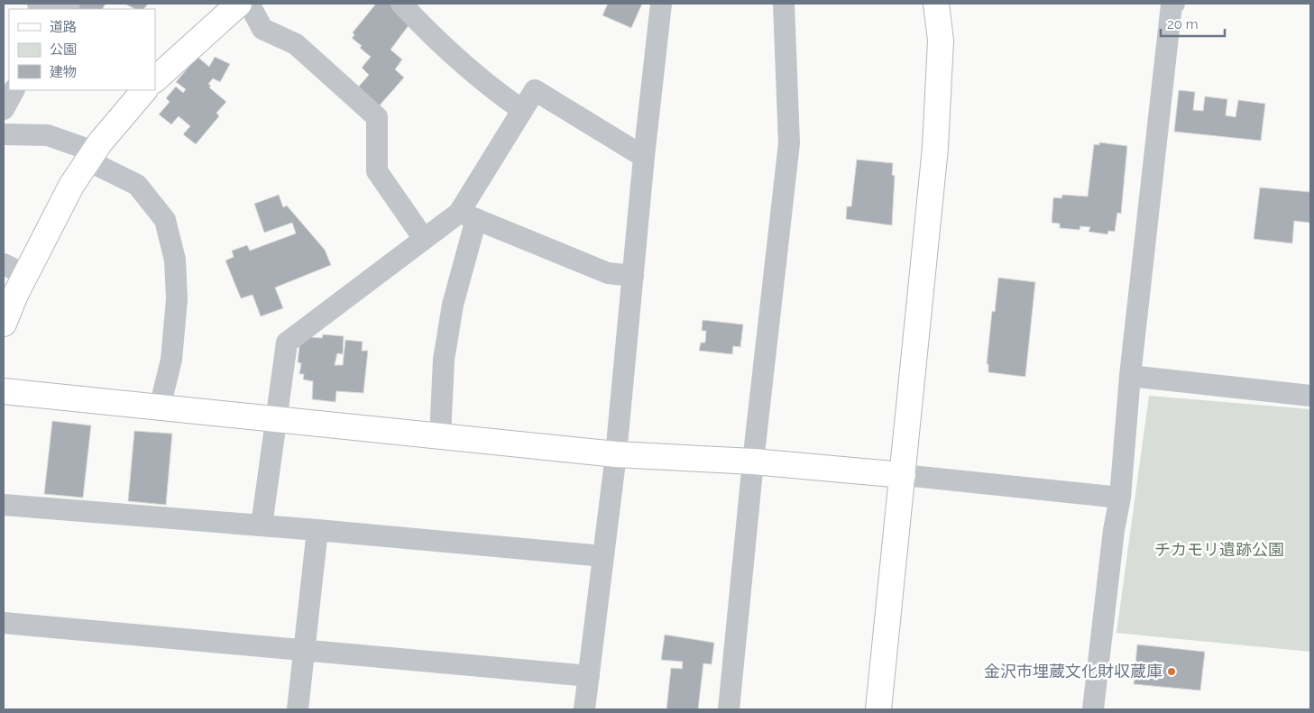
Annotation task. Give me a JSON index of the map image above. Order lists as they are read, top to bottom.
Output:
{
  "parks": ["チカモリ遺跡公園"],
  "places": ["金沢市埋蔵文化財収蔵庫"],
  "legend": ["道路", "公園", "建物"],
  "scale_bar": "20 m"
}
